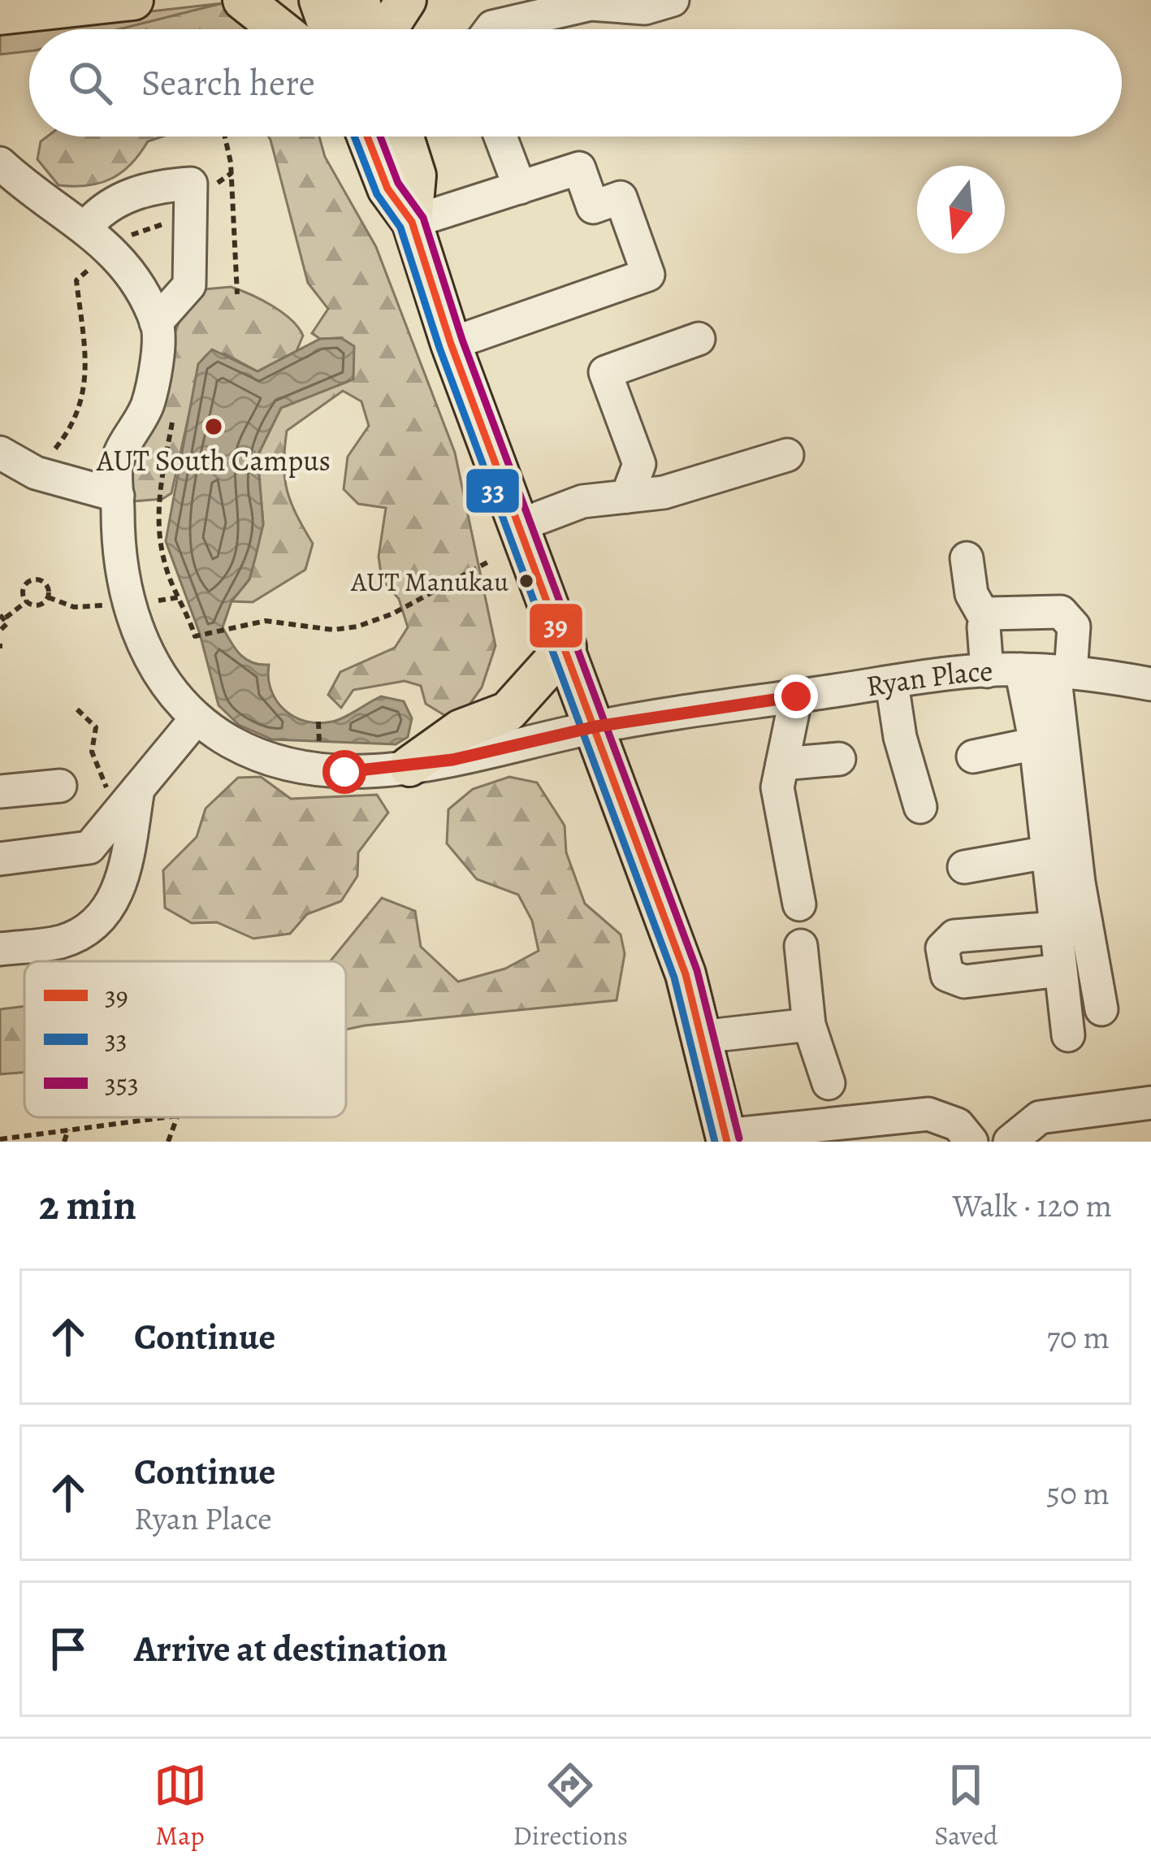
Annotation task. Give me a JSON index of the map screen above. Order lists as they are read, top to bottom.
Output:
{
  "streets": {
    "street": ["Ryan Place"]
  },
  "places": ["AUT South Campus", "AUT Manukau"],
  "lines": ["transit line 39", "transit line 33", "transit line 353"],
  "legend": ["39", "33", "353"],
  "north": "bottom",
  "page": {
    "search": "Search here",
    "heading": ["2 min", "Walk · 120 m"],
    "list": [
      ["Continue", "70 m"],
      ["Continue", "Ryan Place", "50 m"],
      "Arrive at destination"
    ],
    "nav": ["Map", "Directions", "Saved"]
  }
}
